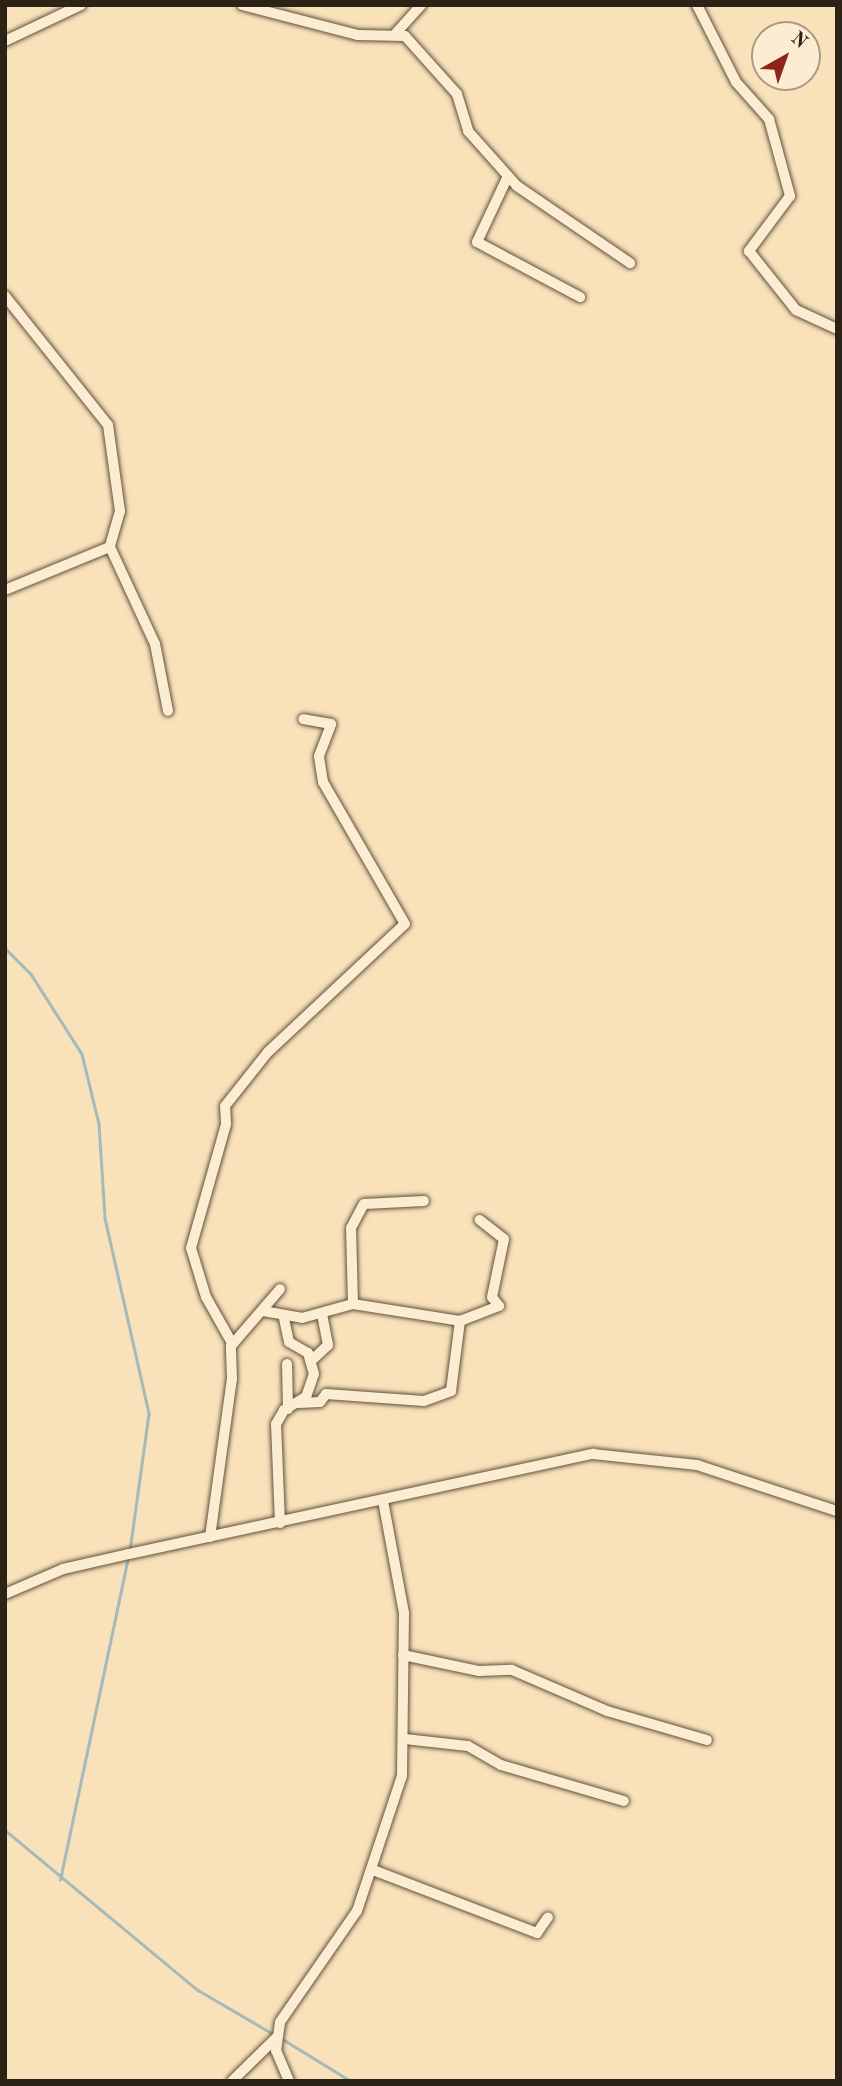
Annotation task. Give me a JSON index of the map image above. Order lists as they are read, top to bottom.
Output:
{
  "north": "top right"
}
